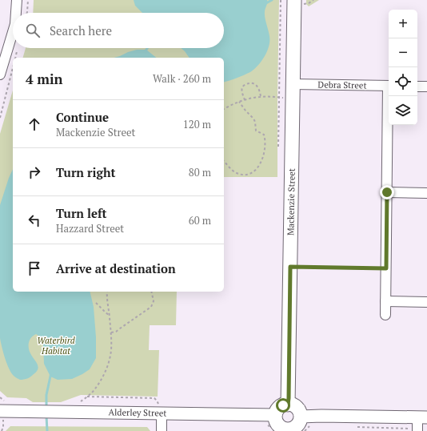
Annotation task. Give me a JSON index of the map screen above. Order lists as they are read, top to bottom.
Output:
{
  "streets": {
    "main road": ["Mackenzie Street"],
    "street": ["Debra Street", "Alderley Street"]
  },
  "crossings": [
    ["Debra Street", "Mackenzie Street"],
    ["Mackenzie Street", "Alderley Street"]
  ],
  "parks": ["Waterbird Habitat"],
  "page": {
    "map_buttons": ["+", "−"],
    "search": "Search here",
    "heading": ["4 min", "Walk · 260 m"],
    "list": [
      ["Continue", "Mackenzie Street", "120 m"],
      ["Turn right", "80 m"],
      ["Turn left", "Hazzard Street", "60 m"],
      "Arrive at destination"
    ]
  }
}
